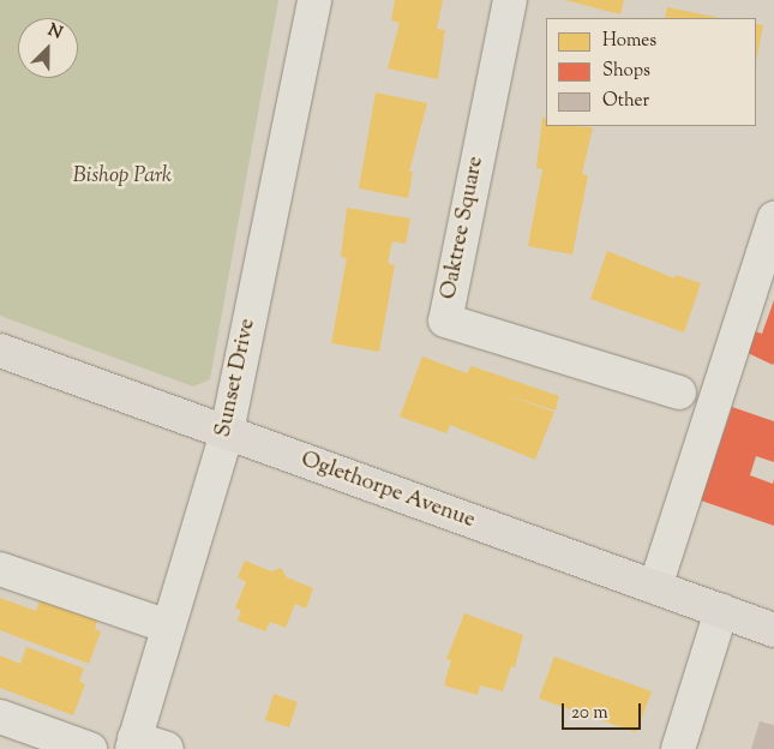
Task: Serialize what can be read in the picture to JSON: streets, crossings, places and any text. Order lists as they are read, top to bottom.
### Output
{
  "streets": {
    "main road": ["Oglethorpe Avenue"],
    "street": ["Oaktree Square", "Sunset Drive"]
  },
  "crossings": [
    ["Sunset Drive", "Oglethorpe Avenue"]
  ],
  "parks": ["Bishop Park"],
  "legend": ["Homes", "Shops", "Other"],
  "scale_bar": "20 m",
  "north": "top right"
}
